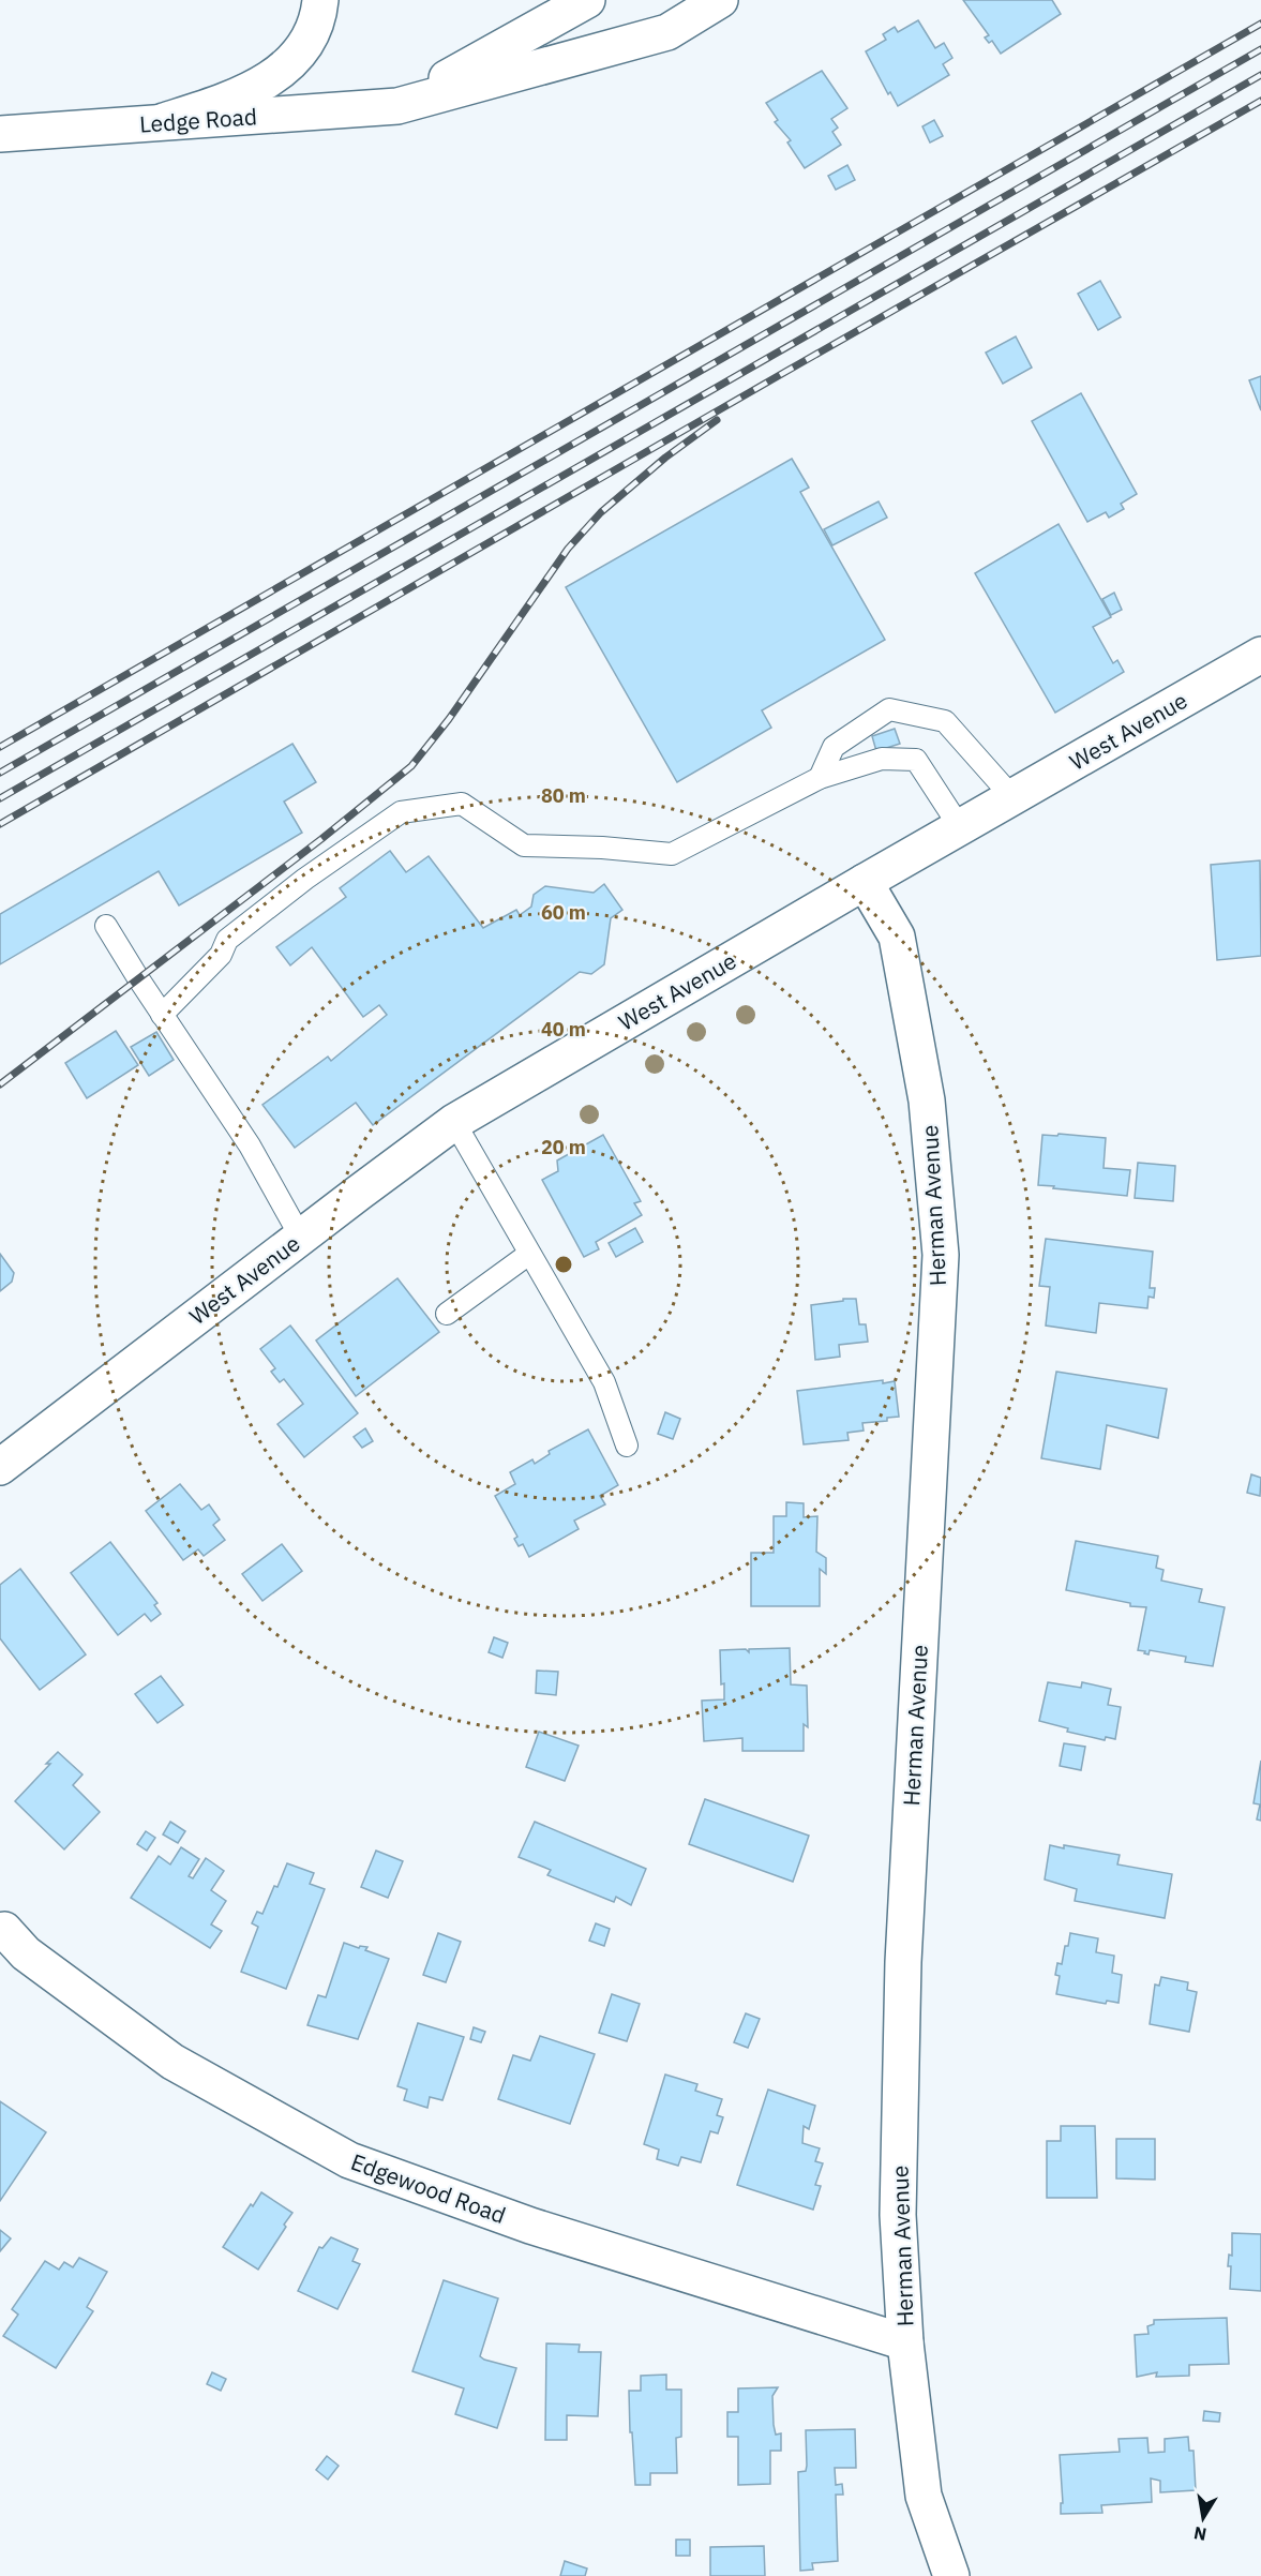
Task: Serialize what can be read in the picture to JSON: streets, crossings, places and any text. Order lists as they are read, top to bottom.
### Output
{
  "streets": {
    "main road": [
      "Ledge Road",
      "West Avenue",
      "Herman Avenue",
      "Edgewood Road"
    ]
  },
  "crossings": [
    ["West Avenue", "Herman Avenue"],
    ["Herman Avenue", "Edgewood Road"]
  ],
  "north": "bottom",
  "rings": [
    "80 m",
    "60 m",
    "40 m",
    "20 m"
  ]
}
